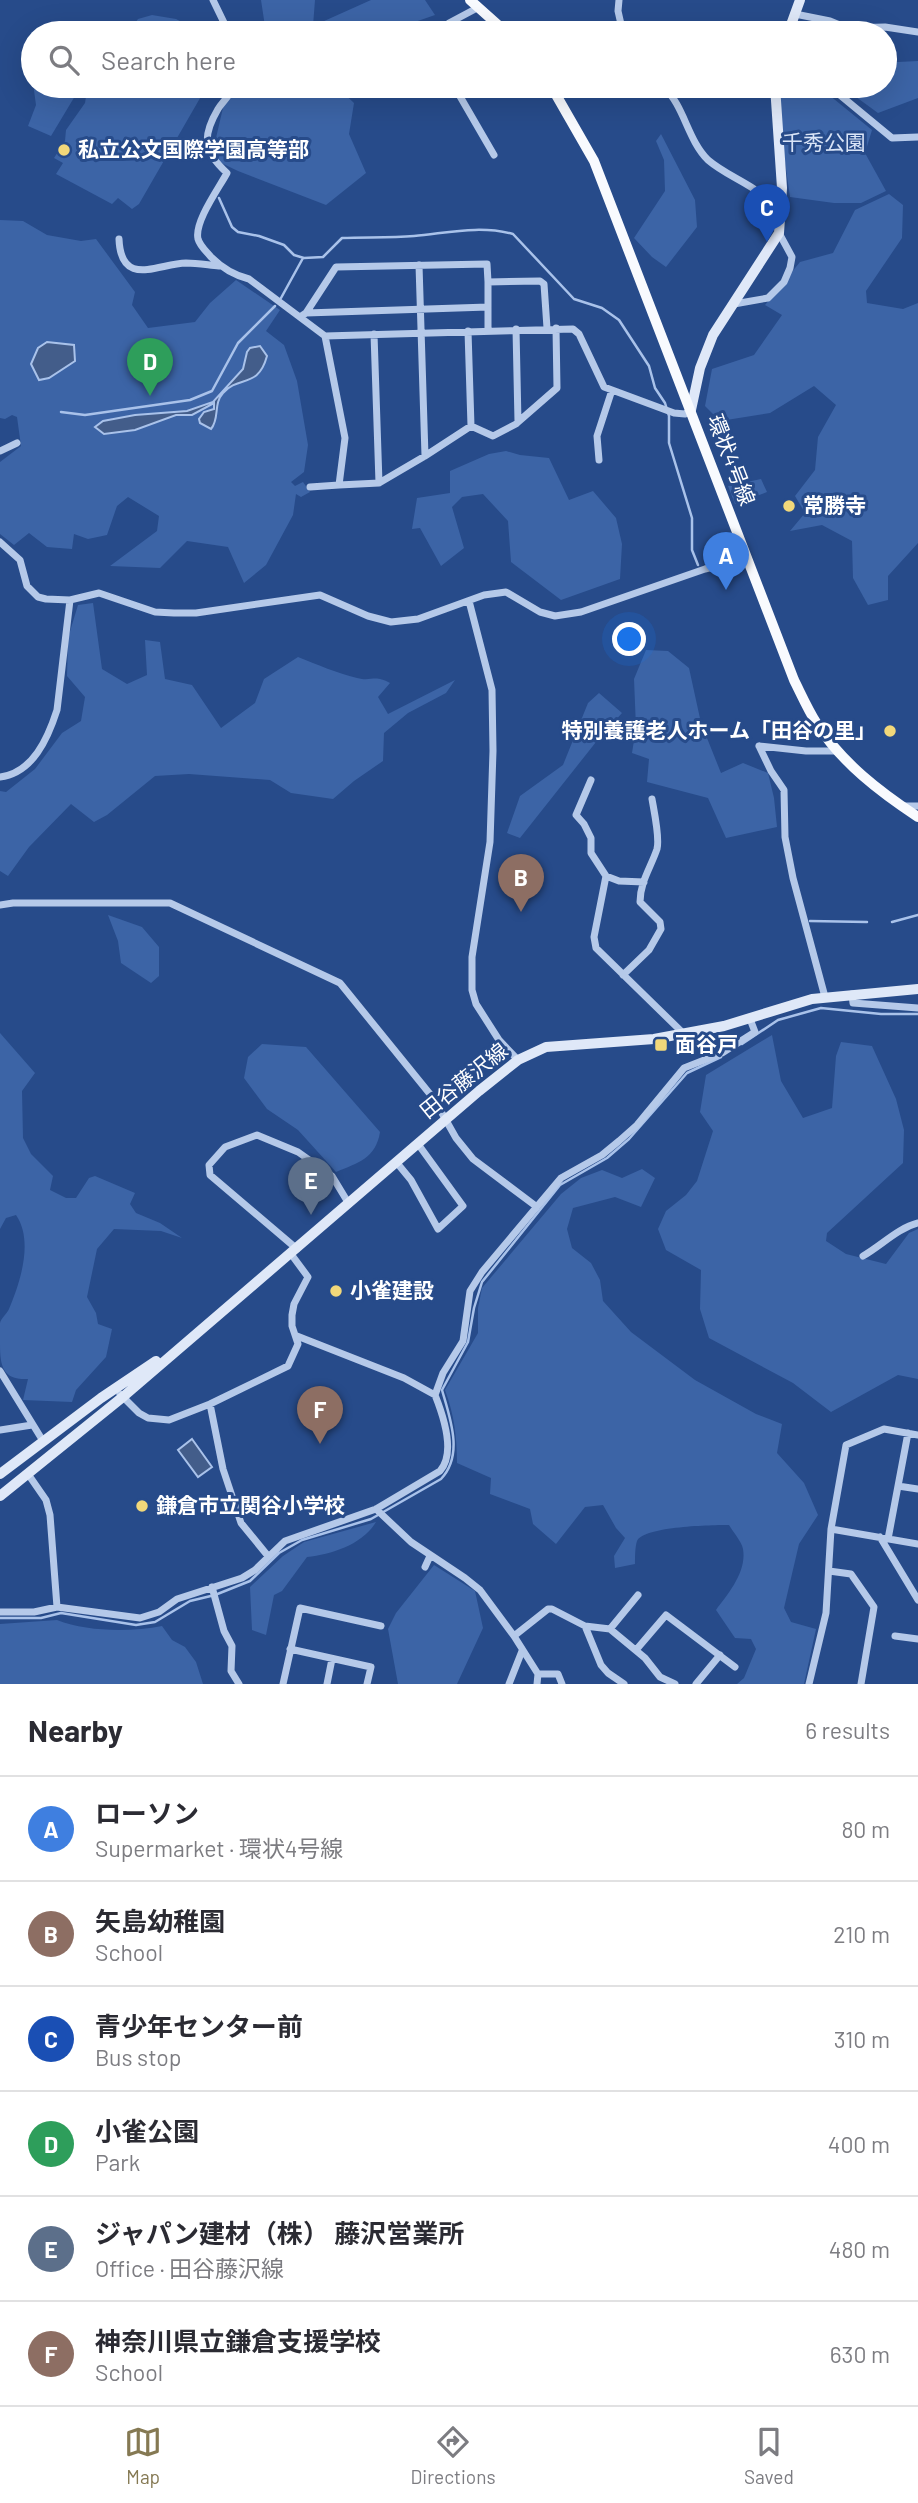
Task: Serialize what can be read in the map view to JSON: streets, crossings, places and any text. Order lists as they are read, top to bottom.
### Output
{
  "streets": {
    "main road": ["環状4号線", "田谷藤沢線"]
  },
  "parks": ["千秀公園"],
  "places": {
    "other": [
      "私立公文国際学園高等部",
      "常勝寺",
      "特別養護老人ホーム「田谷の里」",
      "小雀建設",
      "鎌倉市立関谷小学校"
    ],
    "transit": ["面谷戸"]
  },
  "page": {
    "search": "Search here",
    "pins": [
      "C",
      "D",
      "A",
      "B",
      "E",
      "F"
    ],
    "heading": ["Nearby", "6 results"],
    "list": [
      {
        "mark": "A",
        "name": "ローソン",
        "note": "Supermarket · 環状4号線",
        "value": "80 m"
      },
      {
        "mark": "B",
        "name": "矢島幼稚園",
        "note": "School",
        "value": "210 m"
      },
      {
        "mark": "C",
        "name": "青少年センター前",
        "note": "Bus stop",
        "value": "310 m"
      },
      {
        "mark": "D",
        "name": "小雀公園",
        "note": "Park",
        "value": "400 m"
      },
      {
        "mark": "E",
        "name": "ジャパン建材（株） 藤沢営業所",
        "note": "Office · 田谷藤沢線",
        "value": "480 m"
      },
      {
        "mark": "F",
        "name": "神奈川県立鎌倉支援学校",
        "note": "School",
        "value": "630 m"
      }
    ],
    "nav": ["Map", "Directions", "Saved"]
  }
}
